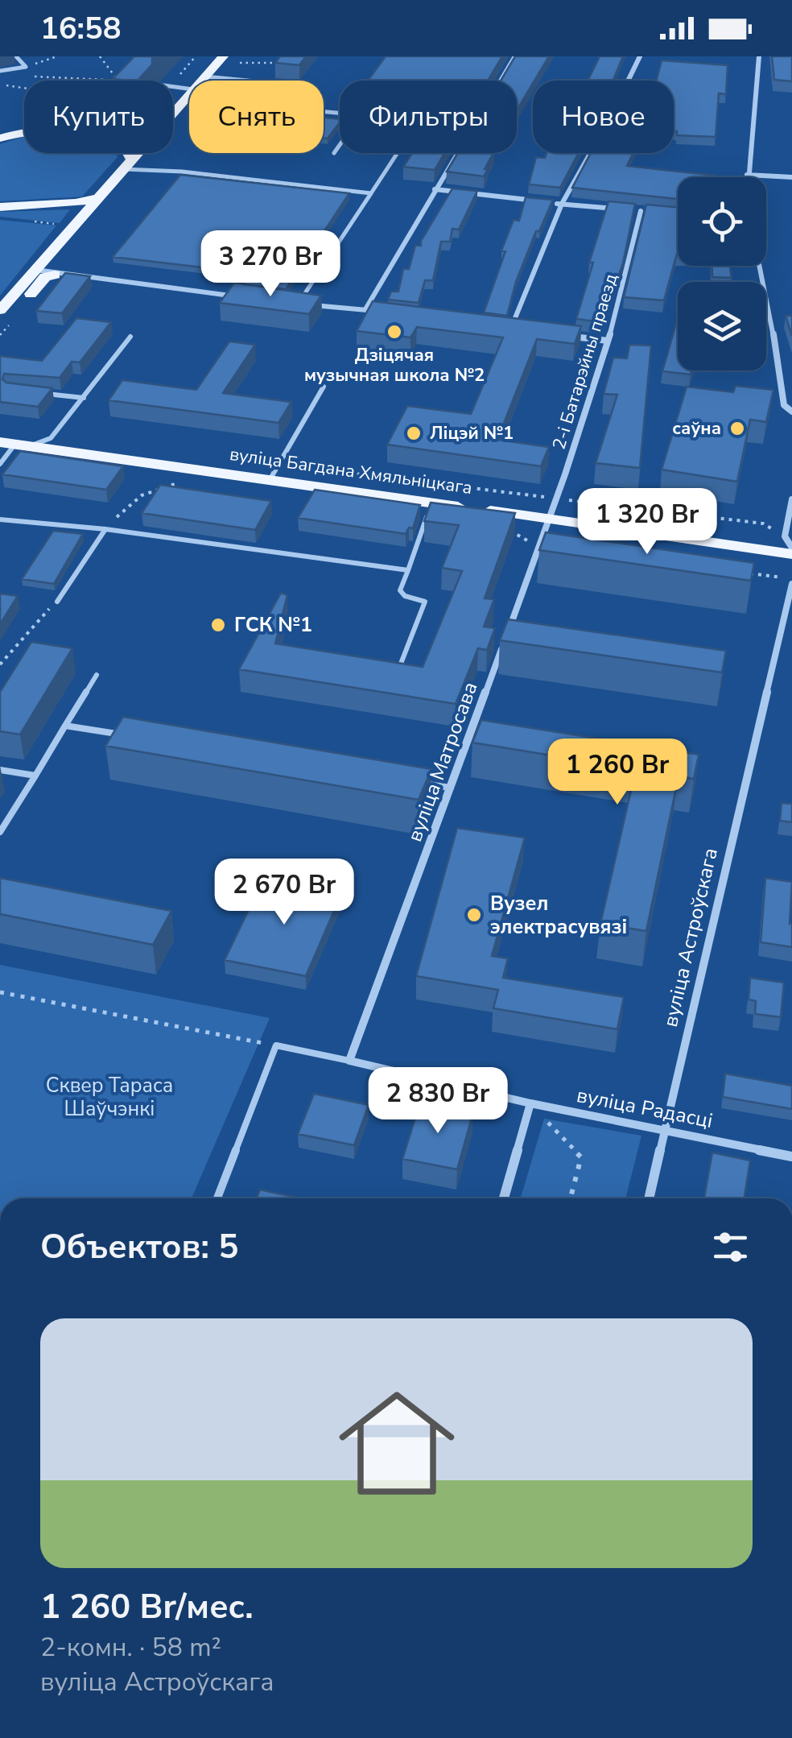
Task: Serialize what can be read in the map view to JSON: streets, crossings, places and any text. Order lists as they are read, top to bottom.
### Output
{
  "streets": {
    "main road": ["вуліца Багдана Хмяльніцкага"],
    "street": [
      "2-і Батарэйны праезд",
      "вуліца Матросава",
      "вуліца Астроўскага",
      "вуліца Радасці"
    ]
  },
  "crossings": [
    ["2-і Батарэйны праезд", "вуліца Багдана Хмяльніцкага"],
    ["вуліца Матросава", "вуліца Радасці"],
    ["вуліца Астроўскага", "вуліца Радасці"]
  ],
  "parks": ["Сквер Тараса Шаўчэнкі"],
  "places": [
    "Дзіцячая музычная школа №2",
    "саўна",
    "Ліцэй №1",
    "ГСК №1",
    "Вузел электрасувязі"
  ],
  "page": {
    "status": "16:58",
    "chip": [
      "Купить",
      "Снять",
      "Фильтры",
      "Новое"
    ],
    "price": [
      "3 270 Br",
      "1 320 Br",
      "1 260 Br",
      "2 670 Br",
      "2 830 Br"
    ],
    "heading": "Объектов: 5",
    "list": [
      {
        "name": "1 260 Br/мес.",
        "note": "2-комн. · 58 m² · вуліца Астроўскага"
      }
    ]
  }
}
